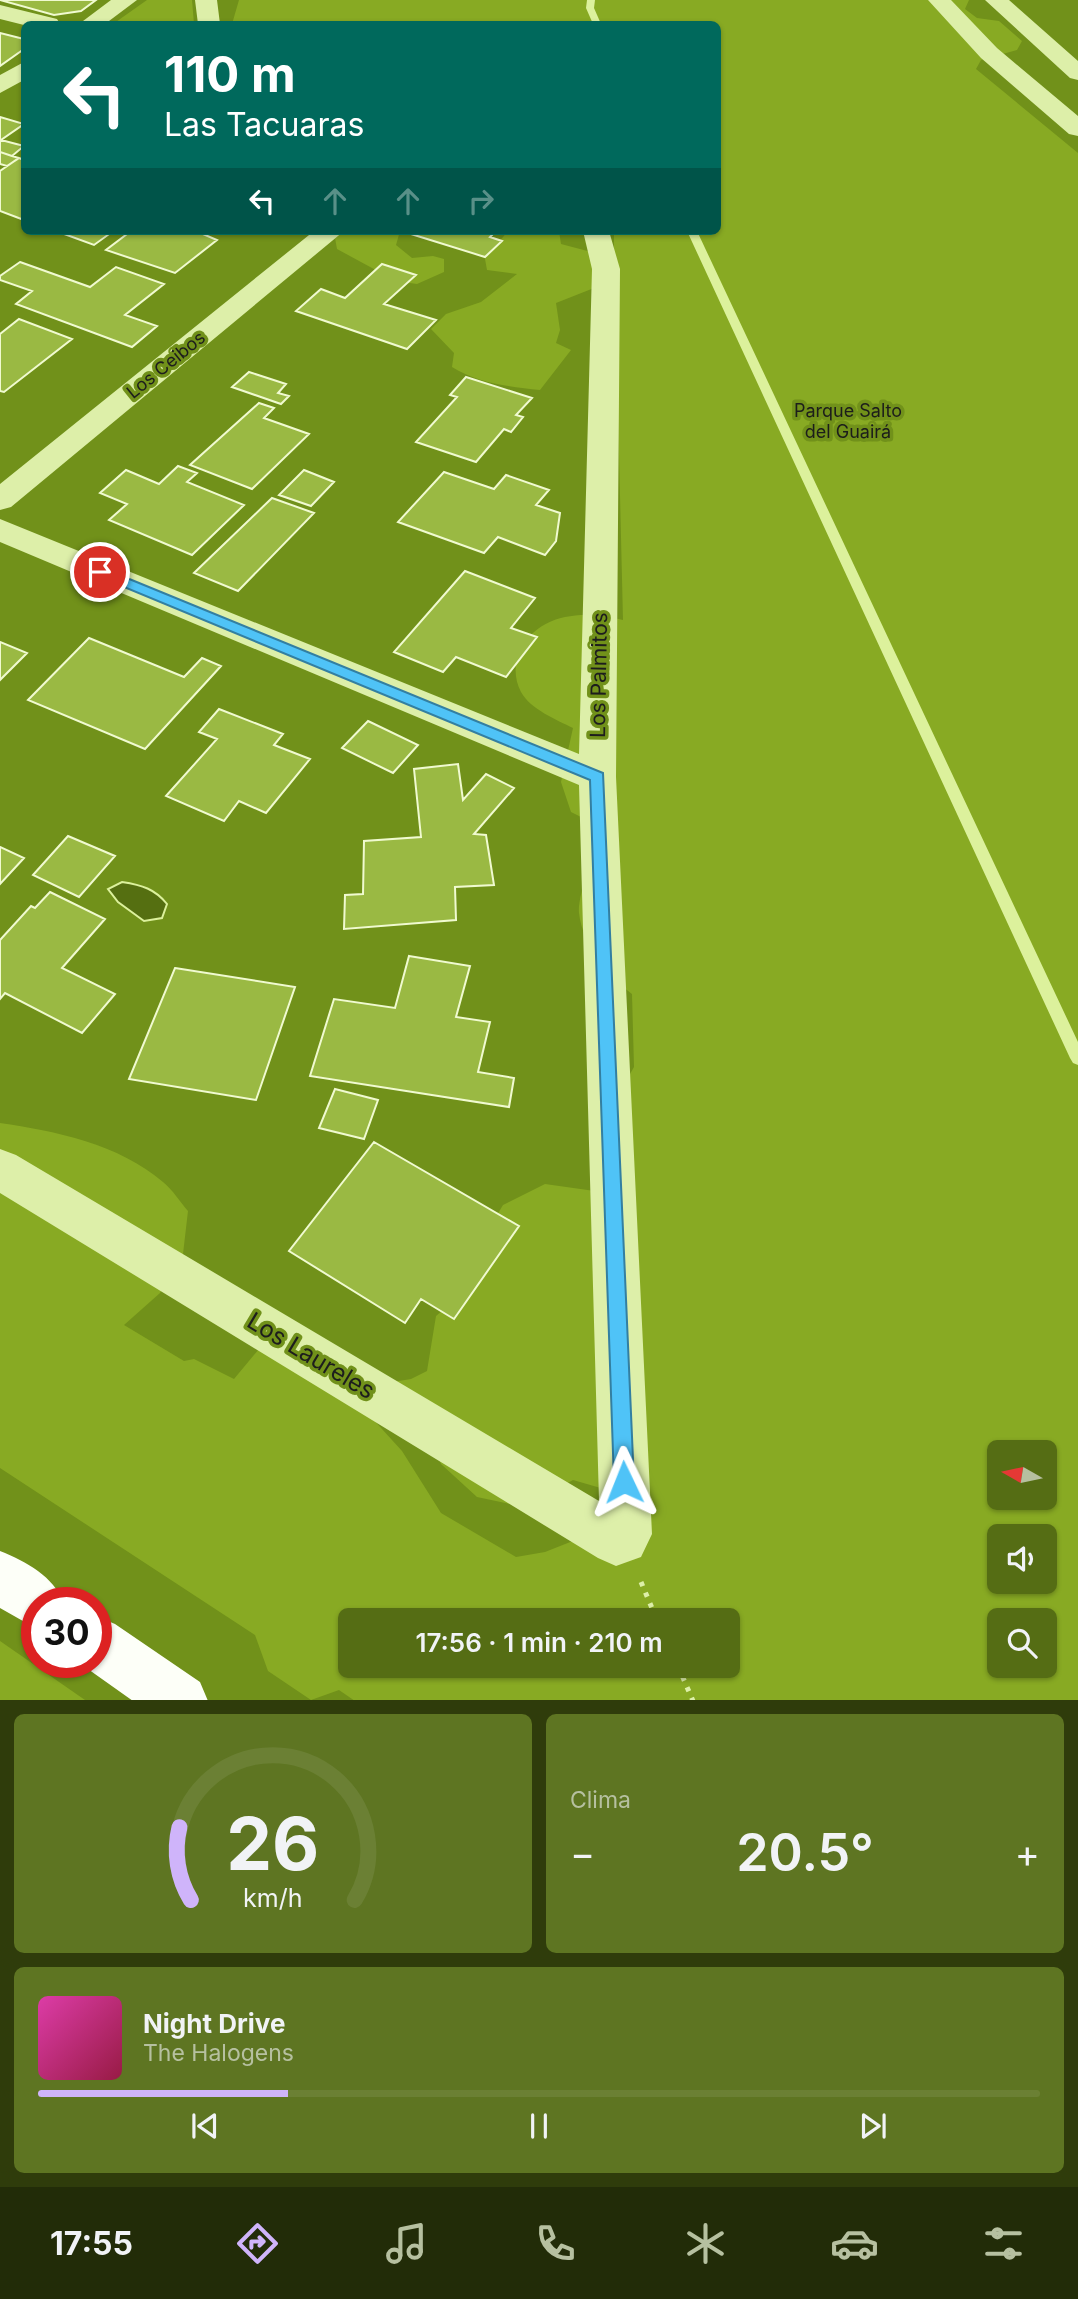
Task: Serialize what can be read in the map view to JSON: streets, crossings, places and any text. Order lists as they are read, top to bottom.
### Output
{
  "streets": {
    "street": ["Los Ceibos", "Los Palmitos", "Los Laureles"]
  },
  "crossings": [
    ["Los Palmitos", "Los Laureles"]
  ],
  "parks": ["Parque Salto del Guairá"],
  "north": "left",
  "page": {
    "turn": ["110 m", "Las Tacuaras"],
    "limit": "30",
    "trip": "17:56 · 1 min · 210 m",
    "tile": "Clima",
    "heat": ["−", "20.5°", "+"],
    "song": ["Night Drive", "The Halogens"],
    "tabs": "17:55",
    "gauge": ["26", "km/h"]
  }
}
